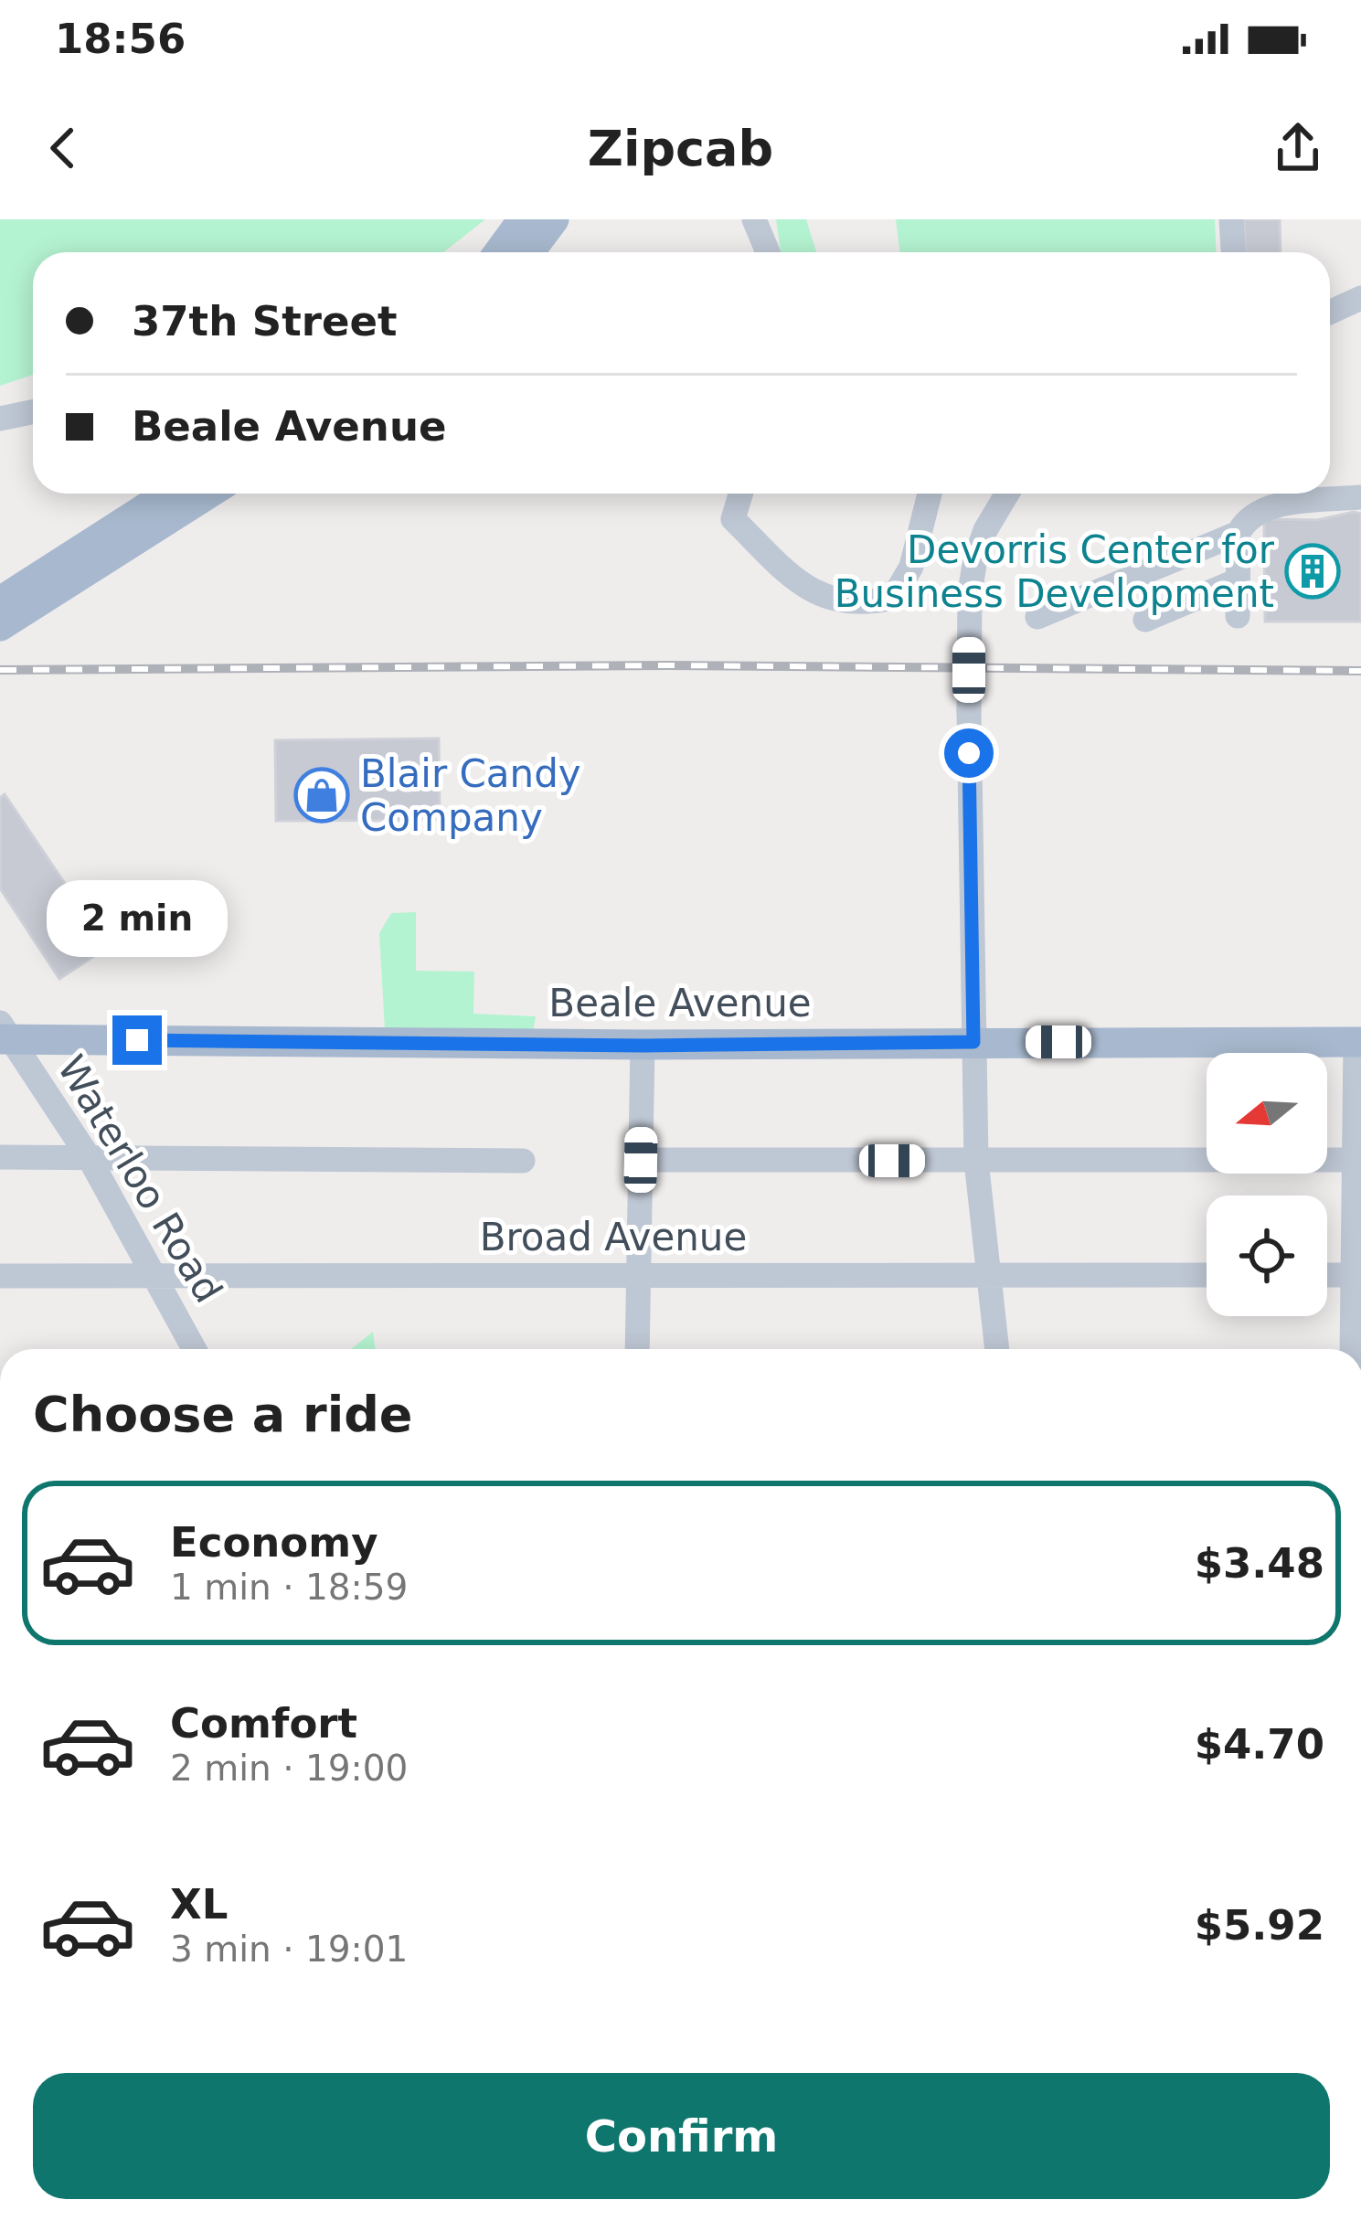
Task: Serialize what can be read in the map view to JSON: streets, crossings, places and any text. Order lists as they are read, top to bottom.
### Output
{
  "streets": {
    "main road": ["Beale Avenue"],
    "street": ["Waterloo Road", "Broad Avenue"]
  },
  "crossings": [
    ["Beale Avenue", "Waterloo Road"],
    ["Waterloo Road", "Broad Avenue"]
  ],
  "places": {
    "building": ["Devorris Center for Business Development"],
    "shop": ["Blair Candy Company"]
  },
  "north": "left",
  "page": {
    "status": "18:56",
    "header": "Zipcab",
    "banner": ["37th Street", "Beale Avenue"],
    "bubble": "2 min",
    "heading": "Choose a ride",
    "list": [
      {
        "name": "Economy",
        "note": "1 min · 18:59",
        "value": "$3.48"
      },
      {
        "name": "Comfort",
        "note": "2 min · 19:00",
        "value": "$4.70"
      },
      {
        "name": "XL",
        "note": "3 min · 19:01",
        "value": "$5.92"
      }
    ],
    "buttons": "Confirm"
  }
}
